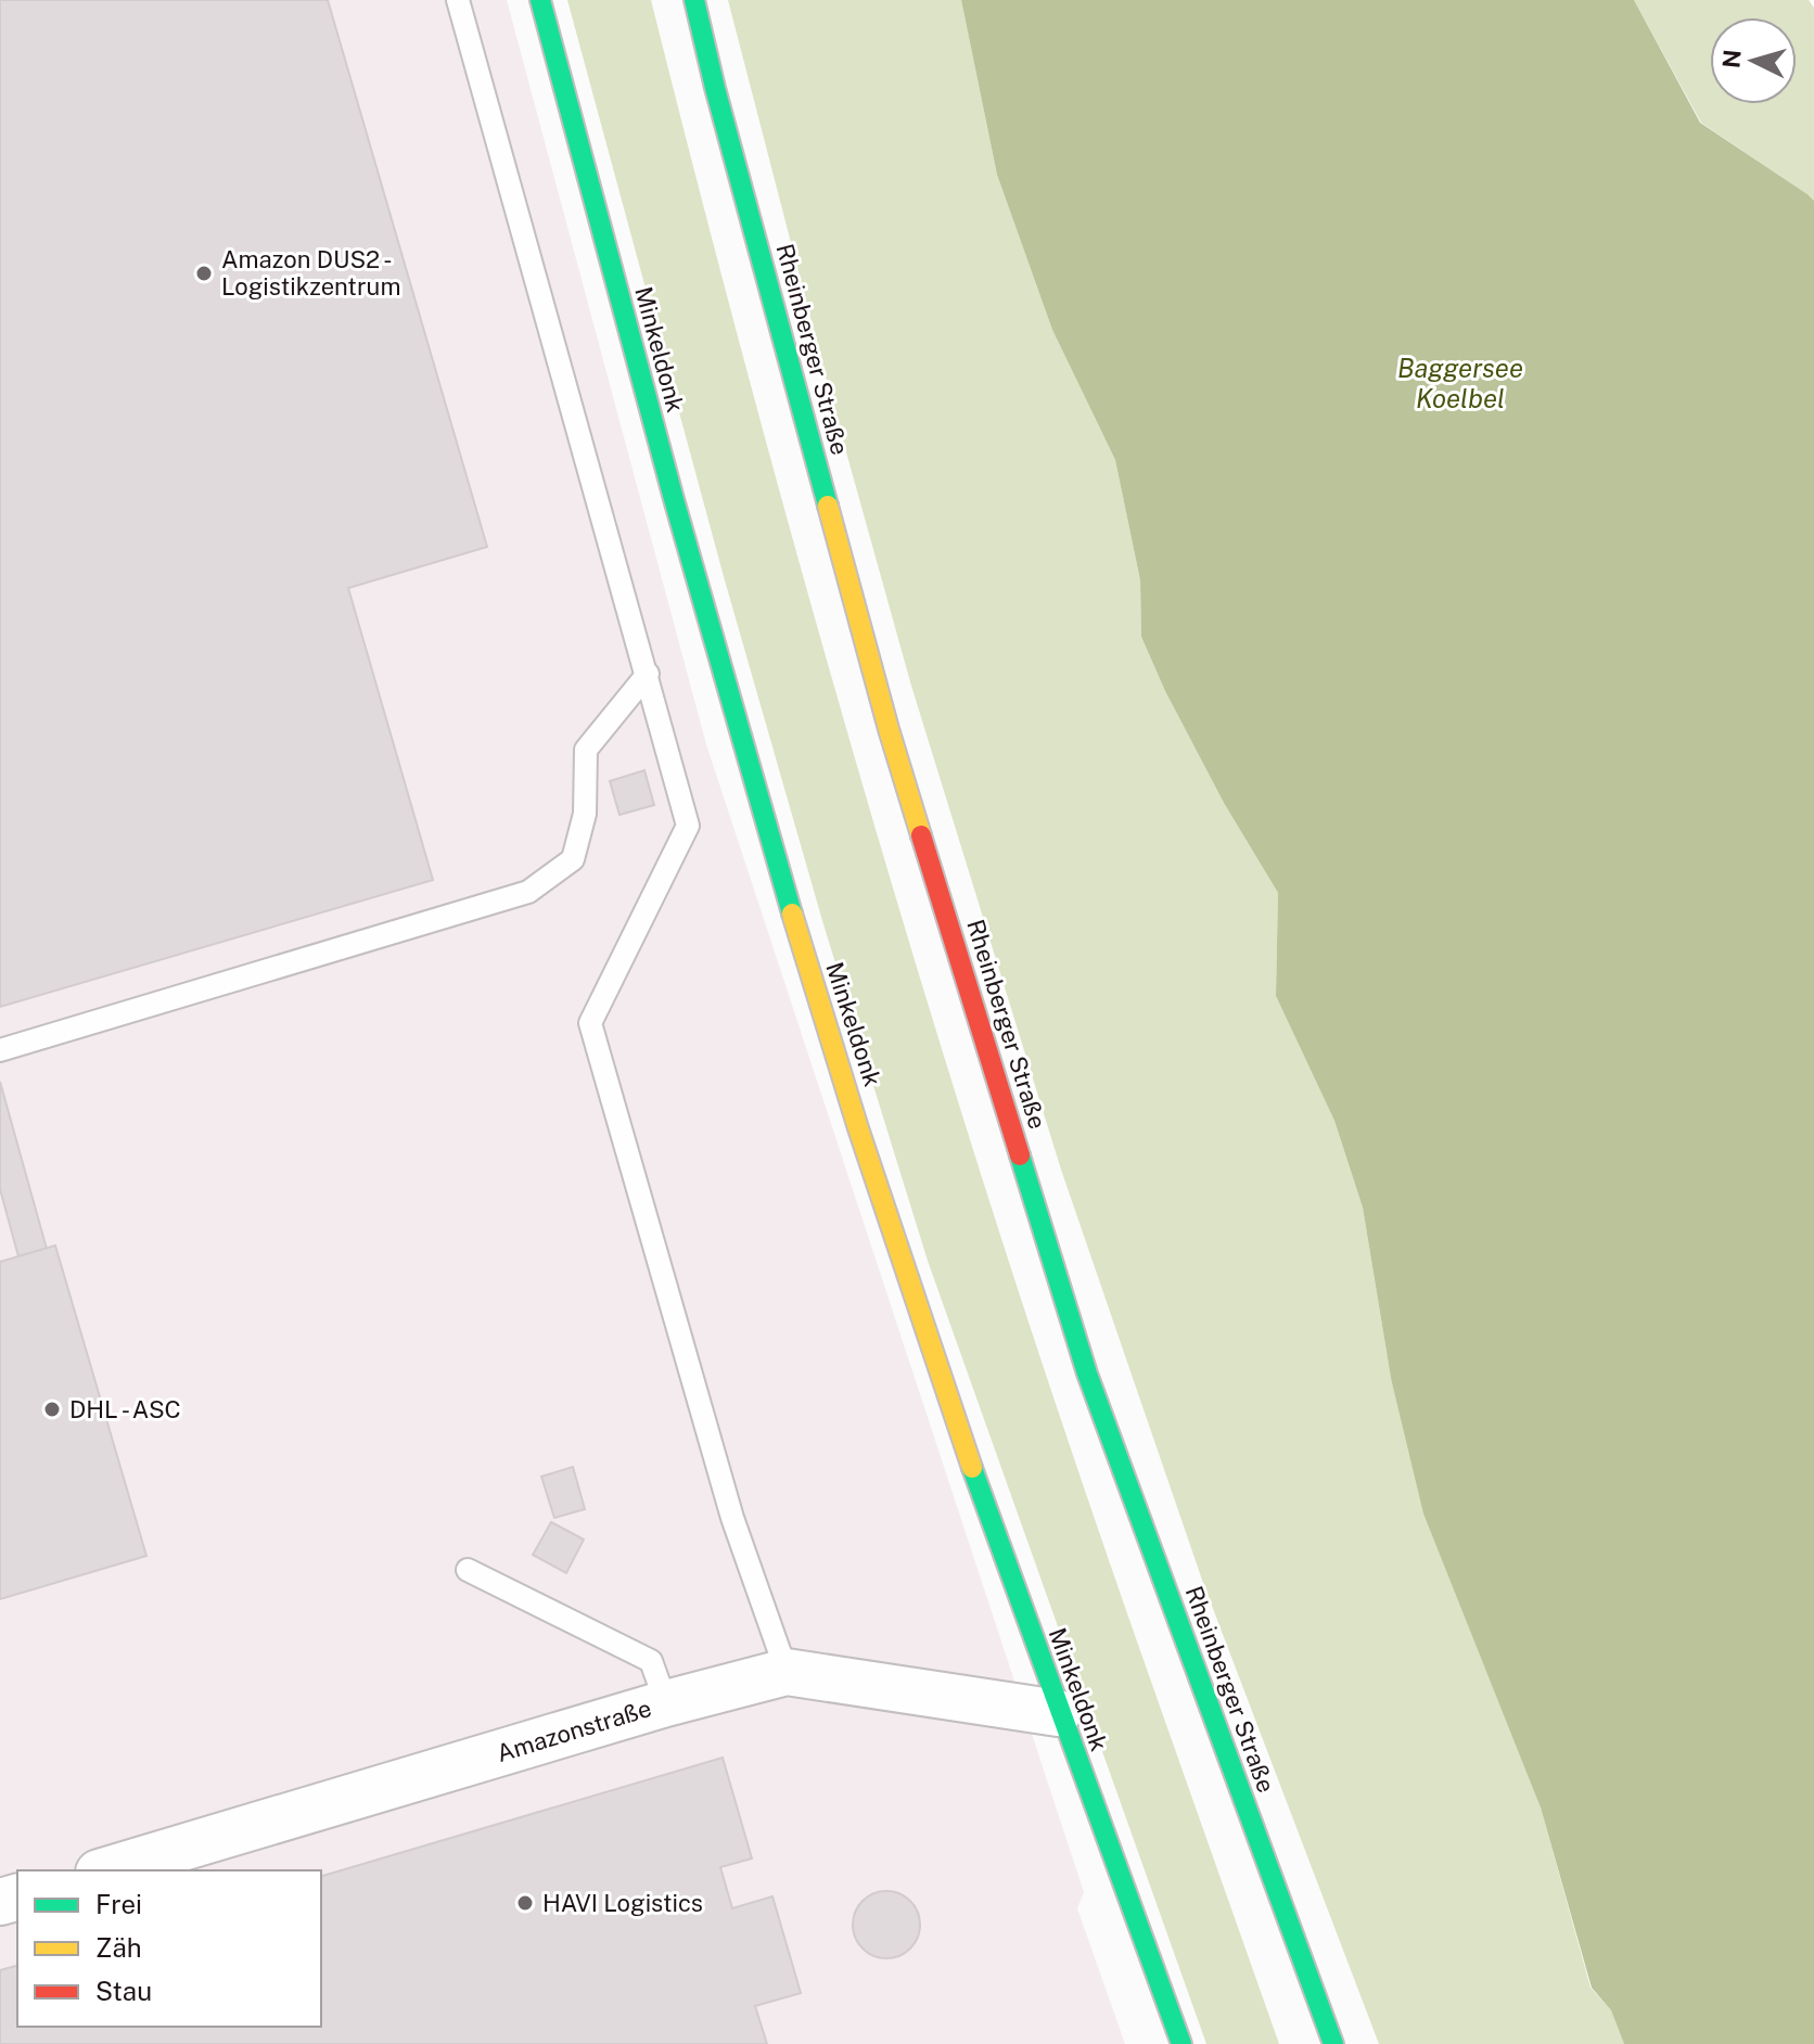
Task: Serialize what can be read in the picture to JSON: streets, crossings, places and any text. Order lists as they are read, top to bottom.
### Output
{
  "streets": {
    "street": ["Minkeldonk", "Rheinberger Straße", "Amazonstraße"]
  },
  "crossings": [
    ["Minkeldonk", "Amazonstraße"]
  ],
  "water": ["Baggersee Koelbel"],
  "places": ["Amazon DUS2 - Logistikzentrum", "DHL - ASC", "HAVI Logistics"],
  "legend": ["Frei", "Zäh", "Stau"],
  "north": "left"
}
